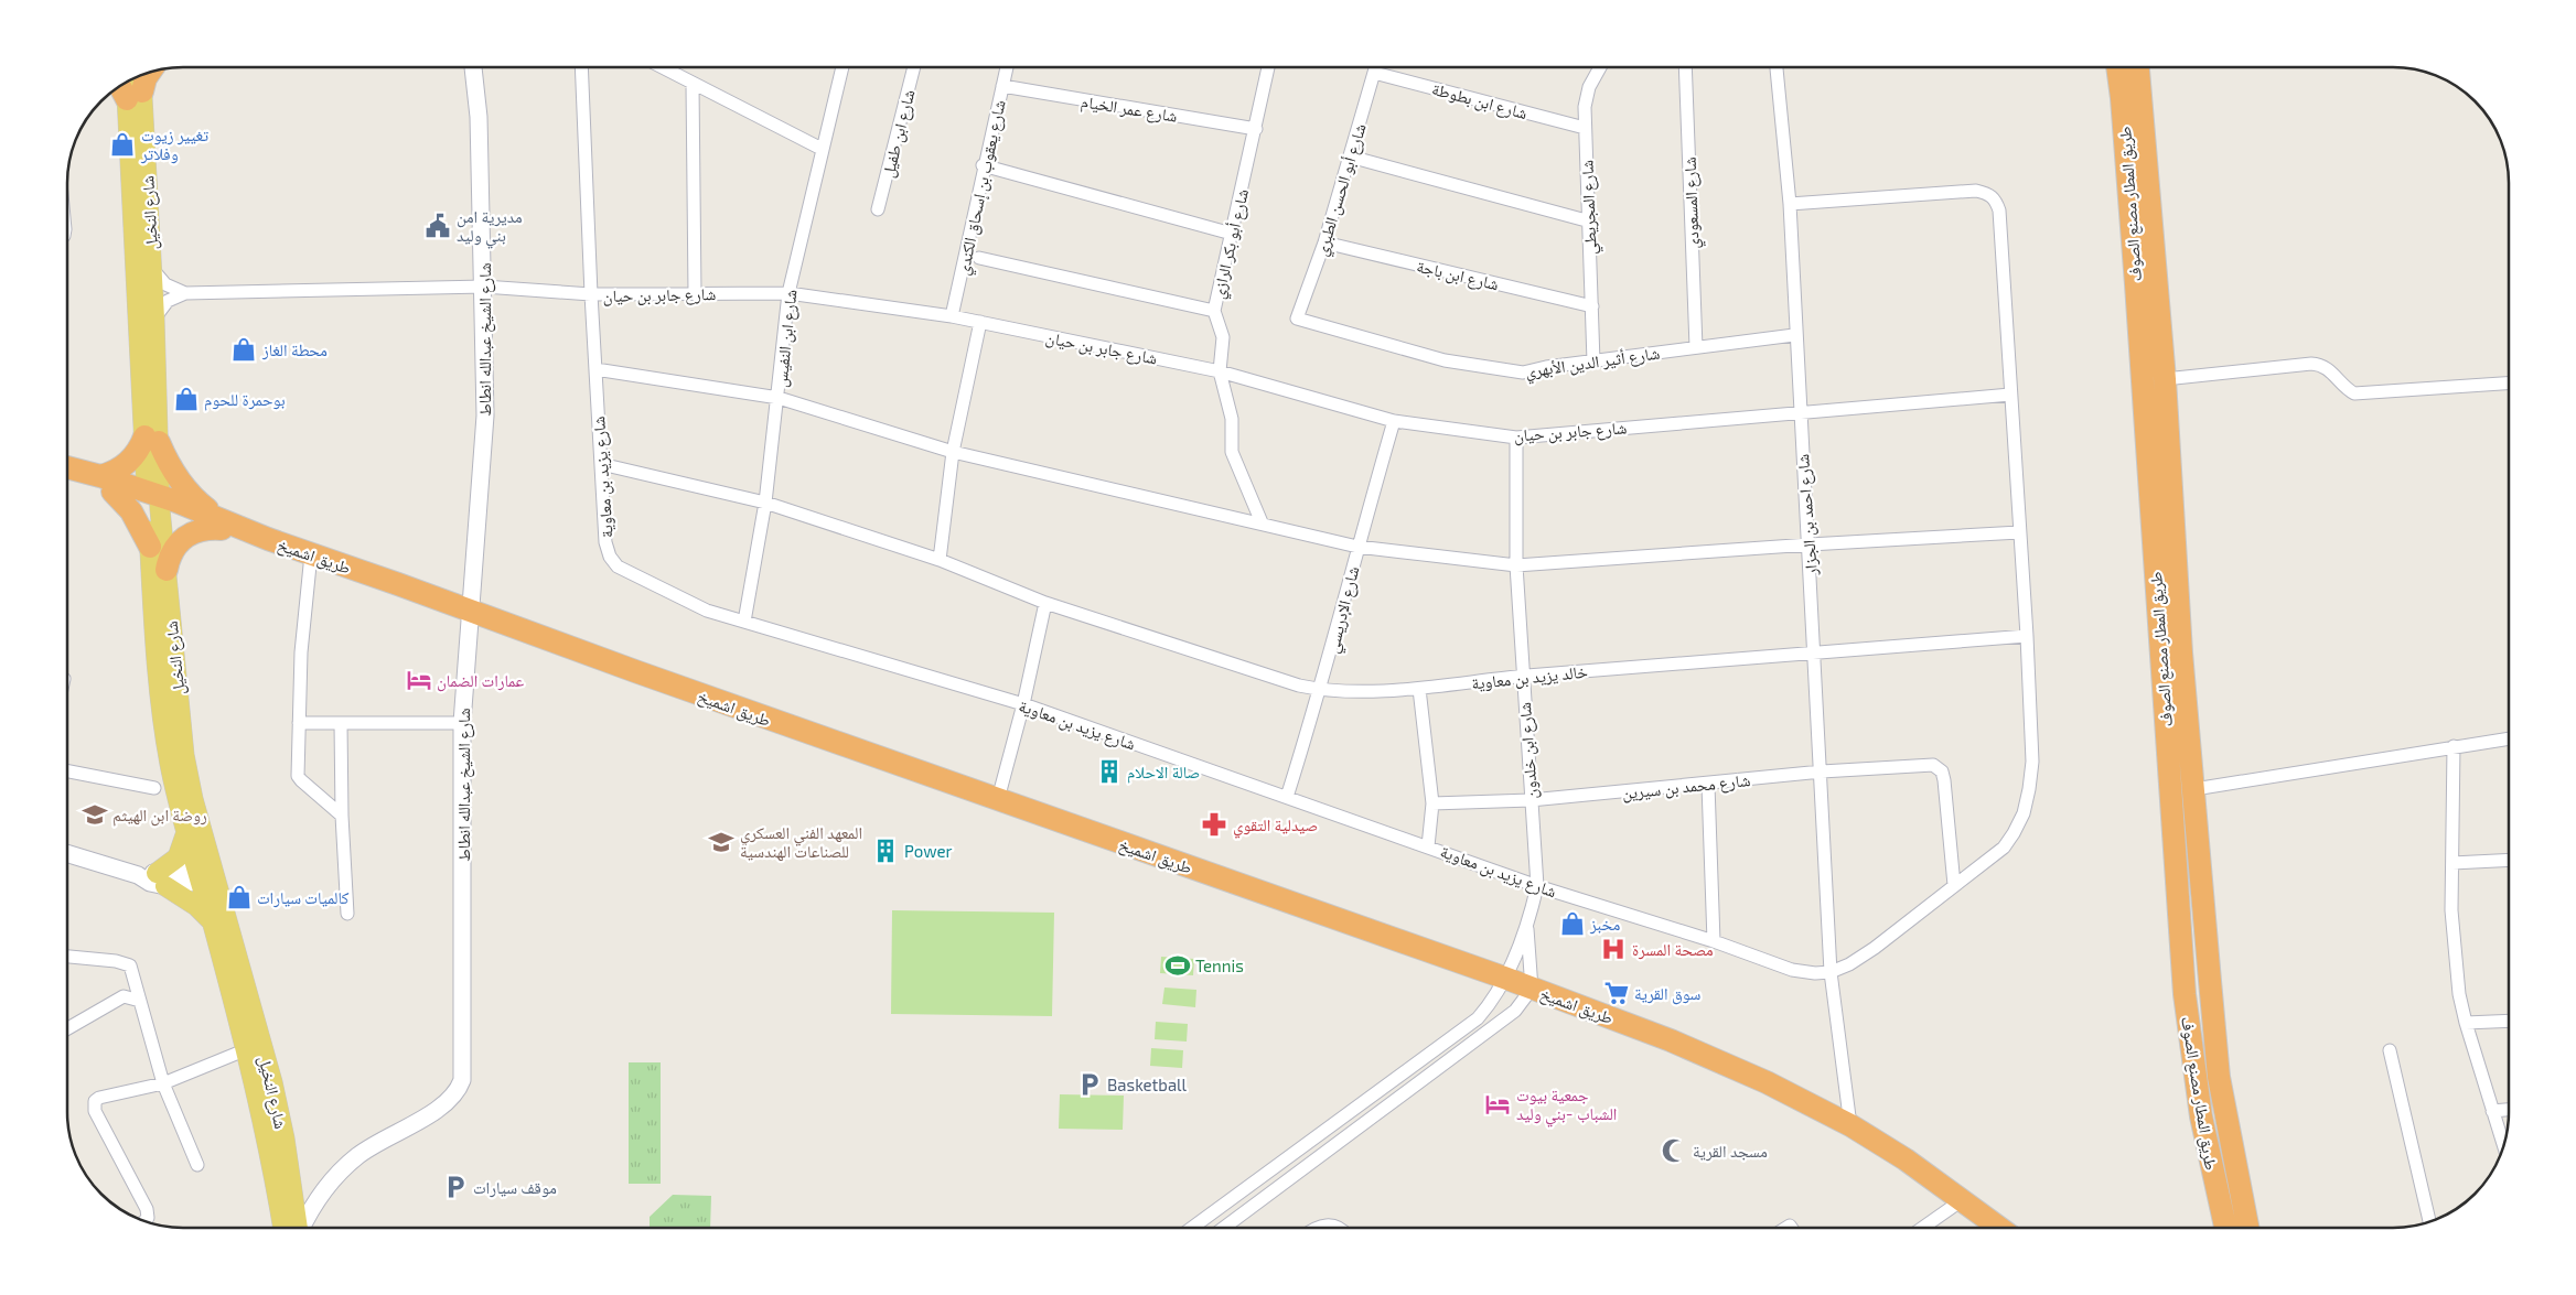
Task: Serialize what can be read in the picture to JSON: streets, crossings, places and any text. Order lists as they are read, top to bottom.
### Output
{
  "streets": {
    "highway": ["طريق المطار مصنع الصوف", "طريق اشميخ"],
    "main road": ["شارع النخيل", "شارع الشيخ عبدالله انطاط"],
    "street": [
      "شارع ابن بطوطة",
      "شارع عمر الخيام",
      "شارع ابن طفيل",
      "شارع يعقوب بن إسحاق الكندي",
      "شارع أبو الحسن الطبري",
      "شارع المسعودي",
      "شارع المجريطي",
      "شارع أبو بكر الرازي",
      "شارع ابن باجة",
      "شارع جابر بن حيان",
      "شارع ابن النفيس",
      "شارع أثير الدين الأبهري",
      "شارع يزيد بن معاوية",
      "شارع احمد بن الجزار",
      "شارع الإدريسي",
      "خالد يزيد بن معاوية",
      "شارع ابن خلدون",
      "شارع محمد بن سيرين"
    ]
  },
  "crossings": [
    ["شارع ابن بطوطة", "شارع أبو الحسن الطبري"],
    ["شارع ابن بطوطة", "شارع المجريطي"],
    ["شارع عمر الخيام", "شارع يعقوب بن إسحاق الكندي"],
    ["شارع عمر الخيام", "شارع أبو بكر الرازي"],
    ["شارع يعقوب بن إسحاق الكندي", "شارع جابر بن حيان"],
    ["شارع أبو الحسن الطبري", "شارع ابن باجة"],
    ["شارع أبو الحسن الطبري", "شارع أثير الدين الأبهري"],
    ["شارع المسعودي", "شارع أثير الدين الأبهري"],
    ["شارع المجريطي", "شارع ابن باجة"],
    ["شارع المجريطي", "شارع أثير الدين الأبهري"],
    ["شارع أبو بكر الرازي", "شارع جابر بن حيان"],
    ["شارع جابر بن حيان", "شارع ابن النفيس"],
    ["شارع جابر بن حيان", "شارع الشيخ عبدالله انطاط"],
    ["شارع جابر بن حيان", "شارع يزيد بن معاوية"],
    ["شارع جابر بن حيان", "شارع احمد بن الجزار"],
    ["شارع جابر بن حيان", "شارع الإدريسي"],
    ["شارع جابر بن حيان", "شارع ابن خلدون"],
    ["شارع ابن النفيس", "شارع يزيد بن معاوية"],
    ["شارع ابن النفيس", "خالد يزيد بن معاوية"],
    ["شارع الشيخ عبدالله انطاط", "طريق اشميخ"],
    ["شارع أثير الدين الأبهري", "شارع احمد بن الجزار"],
    ["شارع يزيد بن معاوية", "شارع احمد بن الجزار"],
    ["شارع يزيد بن معاوية", "شارع الإدريسي"],
    ["شارع يزيد بن معاوية", "خالد يزيد بن معاوية"],
    ["شارع يزيد بن معاوية", "شارع ابن خلدون"],
    ["شارع احمد بن الجزار", "طريق اشميخ"],
    ["شارع احمد بن الجزار", "خالد يزيد بن معاوية"],
    ["شارع احمد بن الجزار", "شارع محمد بن سيرين"],
    ["شارع الإدريسي", "خالد يزيد بن معاوية"],
    ["خالد يزيد بن معاوية", "شارع ابن خلدون"],
    ["شارع ابن خلدون", "شارع محمد بن سيرين"]
  ],
  "places": {
    "shop": [
      "تغيير زيوت وفلاتر",
      "محطة الغاز",
      "بوحمرة للحوم",
      "كالميات سيارات",
      "مخبز"
    ],
    "public building": ["مديرية امن بني وليد"],
    "hotel": ["عمارات الضمان", "جمعية بيوت الشباب -بني وليد"],
    "building": ["صالة الاحلام", "Power"],
    "school or university": ["روضة ابن الهيثم", "المعهد الفني العسكري للصناعات الهندسية"],
    "pharmacy": ["صيدلية التقوي"],
    "hospital": ["مصحة المسرة"],
    "sports": ["Tennis"],
    "supermarket": ["سوق القرية"],
    "parking": ["Basketball", "موقف سيارات"],
    "mosque": ["مسجد القرية"]
  }
}
